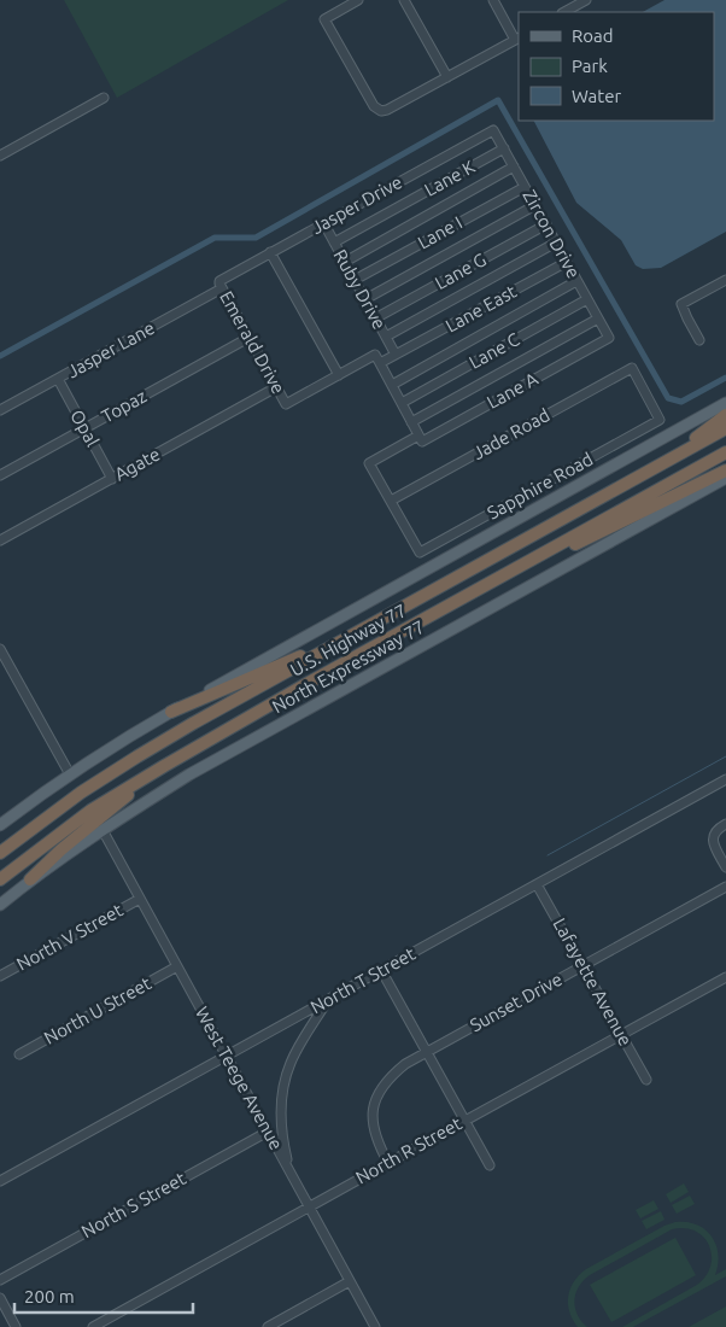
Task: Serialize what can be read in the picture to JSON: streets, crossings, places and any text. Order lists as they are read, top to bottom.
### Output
{
  "streets": {
    "highway": ["U.S. Highway 77"],
    "main road": ["North Expressway 77"],
    "street": [
      "Lane K",
      "Jasper Drive",
      "Lane I",
      "Zircon Drive",
      "Lane G",
      "Ruby Drive",
      "Lane East",
      "Emerald Drive",
      "Jasper Lane",
      "Lane C",
      "Lane A",
      "Topaz",
      "Opal",
      "Jade Road",
      "Agate",
      "Sapphire Road",
      "North V Street",
      "North T Street",
      "Lafayette Avenue",
      "Sunset Drive",
      "North U Street",
      "West Teege Avenue",
      "North R Street",
      "North S Street"
    ]
  },
  "crossings": [
    ["Lane K", "Zircon Drive"],
    ["Lane K", "Ruby Drive"],
    ["Jasper Drive", "Zircon Drive"],
    ["Jasper Drive", "Ruby Drive"],
    ["Jasper Drive", "Emerald Drive"],
    ["Jasper Drive", "Jasper Lane"],
    ["Lane I", "Zircon Drive"],
    ["Lane I", "Ruby Drive"],
    ["Zircon Drive", "Lane G"],
    ["Zircon Drive", "Lane East"],
    ["Zircon Drive", "Lane C"],
    ["Zircon Drive", "Lane A"],
    ["Lane G", "Ruby Drive"],
    ["Ruby Drive", "Lane East"],
    ["Emerald Drive", "Jasper Lane"],
    ["Emerald Drive", "Topaz"],
    ["Emerald Drive", "Agate"],
    ["Jasper Lane", "Opal"],
    ["Topaz", "Opal"],
    ["Opal", "Agate"],
    ["Jade Road", "Sapphire Road"],
    ["North Expressway 77", "West Teege Avenue"],
    ["North V Street", "West Teege Avenue"],
    ["North T Street", "Lafayette Avenue"],
    ["North T Street", "West Teege Avenue"],
    ["Lafayette Avenue", "Sunset Drive"],
    ["Lafayette Avenue", "North R Street"],
    ["Sunset Drive", "North R Street"],
    ["North U Street", "West Teege Avenue"],
    ["West Teege Avenue", "North R Street"],
    ["West Teege Avenue", "North S Street"]
  ],
  "legend": ["Road", "Park", "Water"],
  "scale_bar": "200 m"
}
